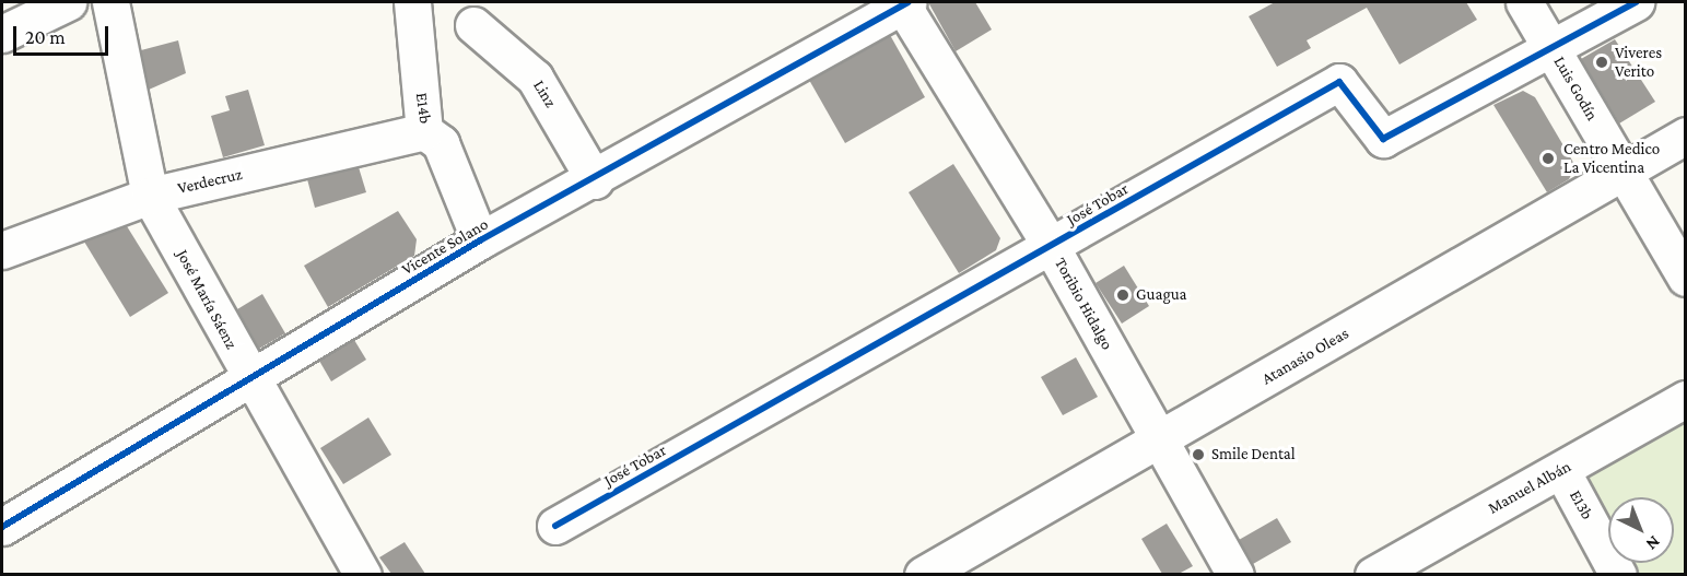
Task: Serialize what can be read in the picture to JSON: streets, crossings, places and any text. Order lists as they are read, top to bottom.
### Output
{
  "streets": {
    "street": [
      "Luis Godín",
      "Linz",
      "E14b",
      "Verdecruz",
      "José Tobar",
      "Vicente Solano",
      "José María Sáenz",
      "Toribio Hidalgo",
      "Atanasio Oleas",
      "Manuel Albán",
      "E13b"
    ]
  },
  "crossings": [
    ["Luis Godín", "José Tobar"],
    ["Luis Godín", "Atanasio Oleas"],
    ["Linz", "Vicente Solano"],
    ["E14b", "Verdecruz"],
    ["E14b", "Vicente Solano"],
    ["Verdecruz", "José María Sáenz"],
    ["José Tobar", "Toribio Hidalgo"],
    ["Vicente Solano", "José María Sáenz"],
    ["Vicente Solano", "Toribio Hidalgo"],
    ["Toribio Hidalgo", "Atanasio Oleas"],
    ["Manuel Albán", "E13b"]
  ],
  "places": [
    "Viveres Verito",
    "Centro Medico La Vicentina",
    "Guagua",
    "Smile Dental"
  ],
  "scale_bar": "20 m",
  "north": "bottom right"
}
